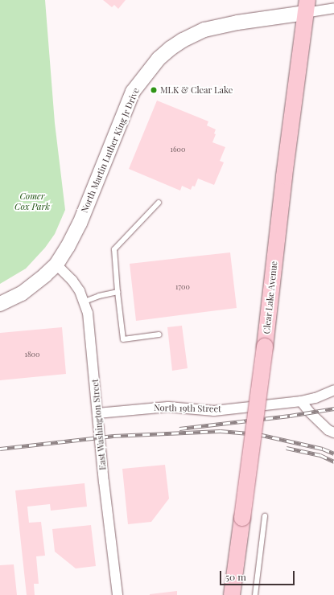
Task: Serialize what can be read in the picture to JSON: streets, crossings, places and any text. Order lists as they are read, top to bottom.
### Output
{
  "streets": {
    "main road": ["Clear Lake Avenue"],
    "street": ["North Martin Luther King Jr Drive", "North 19th Street", "East Washington Street"]
  },
  "crossings": [
    ["North Martin Luther King Jr Drive", "Clear Lake Avenue"],
    ["North Martin Luther King Jr Drive", "East Washington Street"],
    ["North 19th Street", "East Washington Street"]
  ],
  "parks": ["Comer Cox Park"],
  "places": ["MLK & Clear Lake"],
  "house_numbers": ["1600", "1700", "1800"],
  "scale_bar": "50 m"
}
